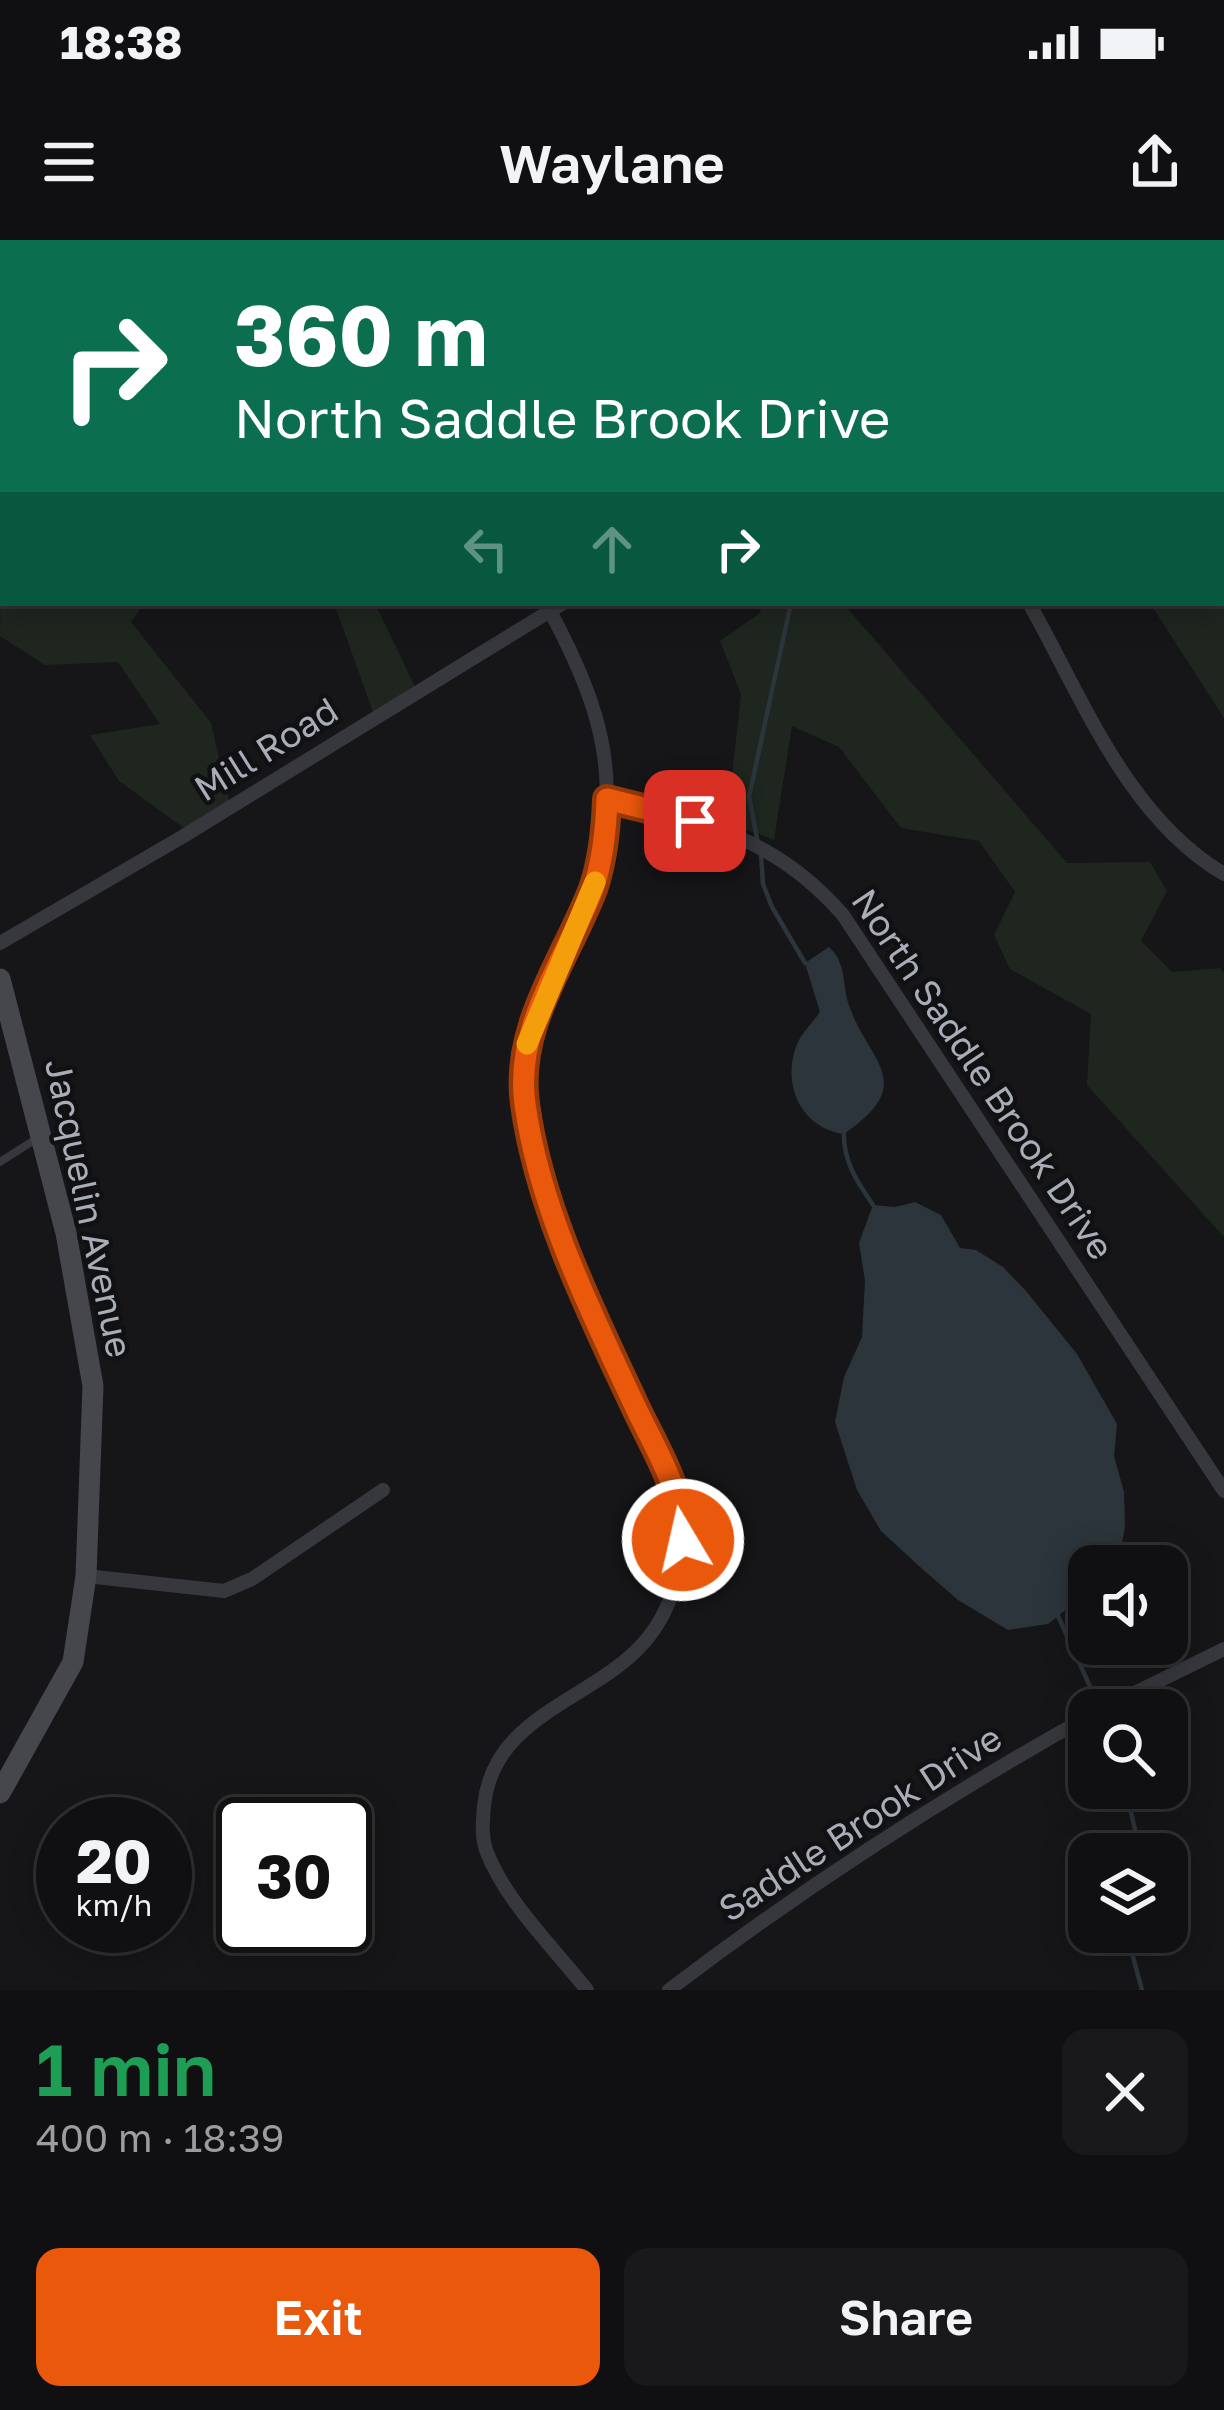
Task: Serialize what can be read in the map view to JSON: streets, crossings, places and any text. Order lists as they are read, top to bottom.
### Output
{
  "streets": {
    "main road": ["Jacquelin Avenue"],
    "street": ["Mill Road", "North Saddle Brook Drive", "Saddle Brook Drive"]
  },
  "page": {
    "status": "18:38",
    "header": "Waylane",
    "turn": ["360 m", "North Saddle Brook Drive"],
    "speed": "20 km/h",
    "limit": "30",
    "heading": ["1 min", "400 m · 18:39"],
    "buttons": ["Exit", "Share"]
  }
}
